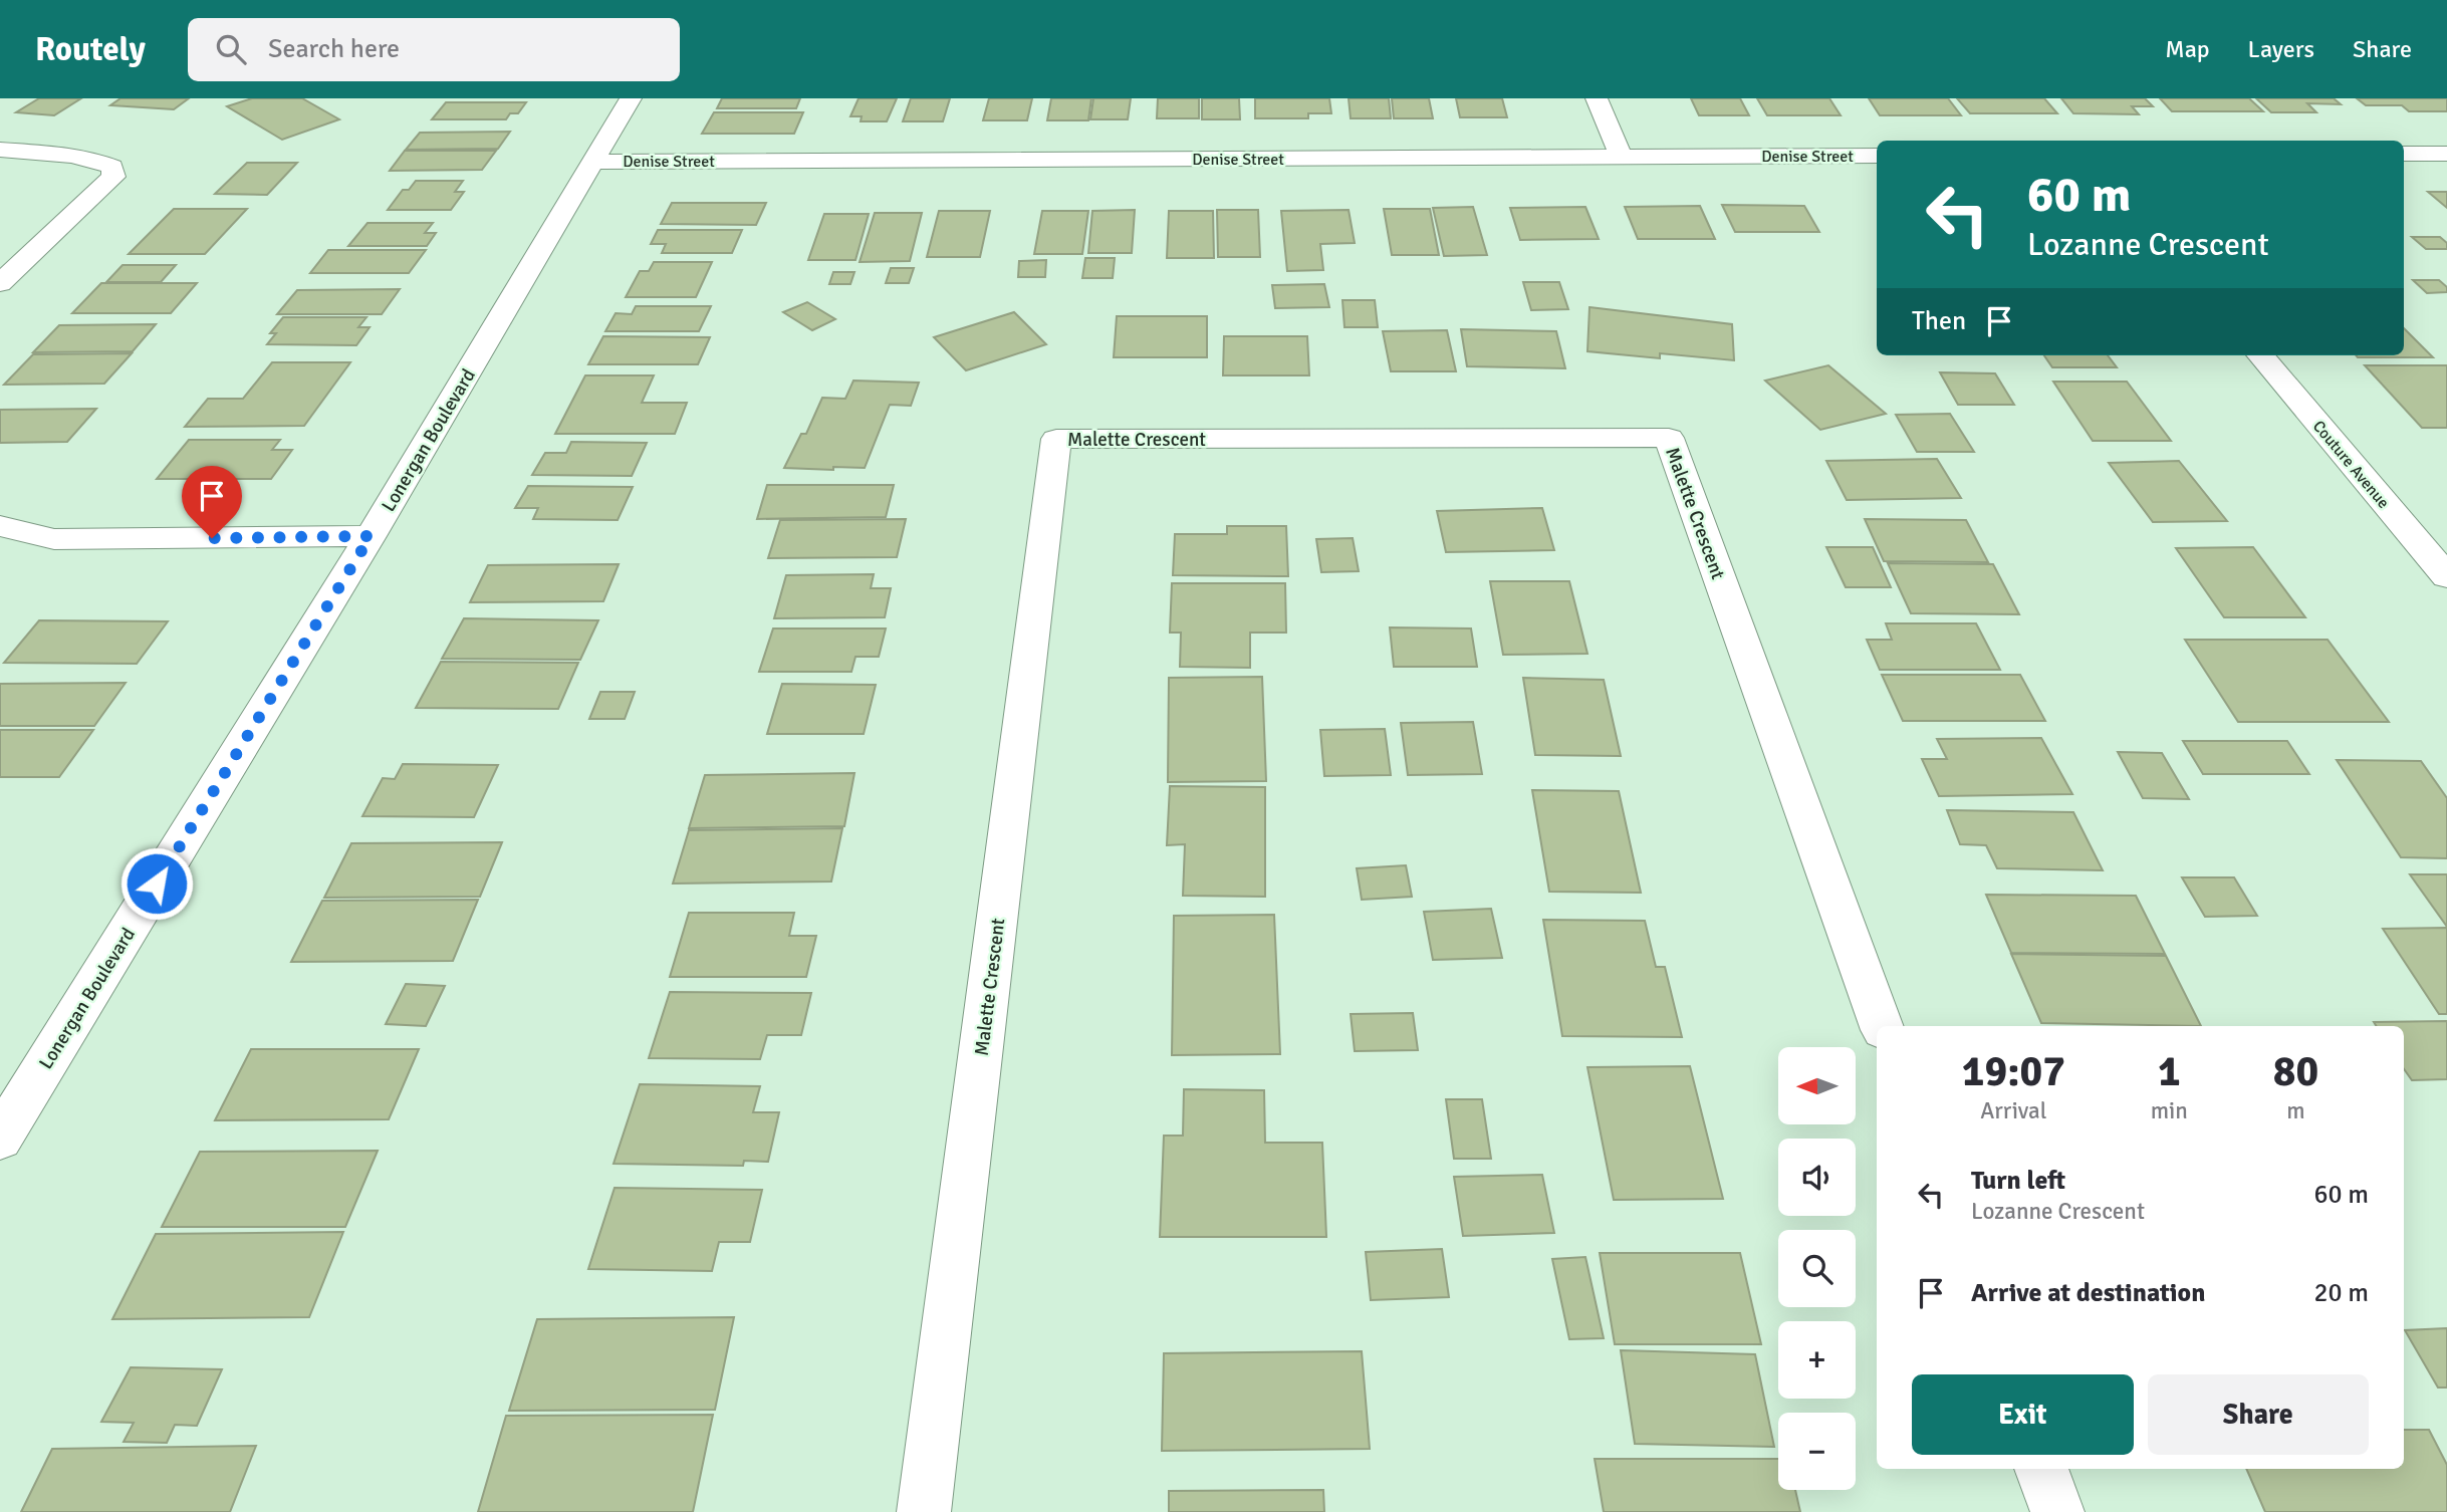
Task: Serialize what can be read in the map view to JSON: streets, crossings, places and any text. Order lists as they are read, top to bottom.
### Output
{
  "streets": {
    "street": [
      "Denise Street",
      "Malette Crescent",
      "Lonergan Boulevard",
      "Couture Avenue"
    ]
  },
  "crossings": [
    ["Denise Street", "Lonergan Boulevard"]
  ],
  "north": "left",
  "page": {
    "header": "Routely",
    "search": "Search here",
    "nav": ["Map", "Layers", "Share"],
    "turn": ["60 m", "Lozanne Crescent"],
    "then": "Then",
    "eta": [
      "19:07",
      "Arrival",
      "1",
      "min",
      "80",
      "m"
    ],
    "map_buttons": ["+", "−"],
    "list": [
      {
        "name": "Turn left",
        "note": "Lozanne Crescent",
        "value": "60 m"
      },
      {
        "name": "Arrive at destination",
        "value": "20 m"
      }
    ],
    "buttons": ["Exit", "Share"]
  }
}
